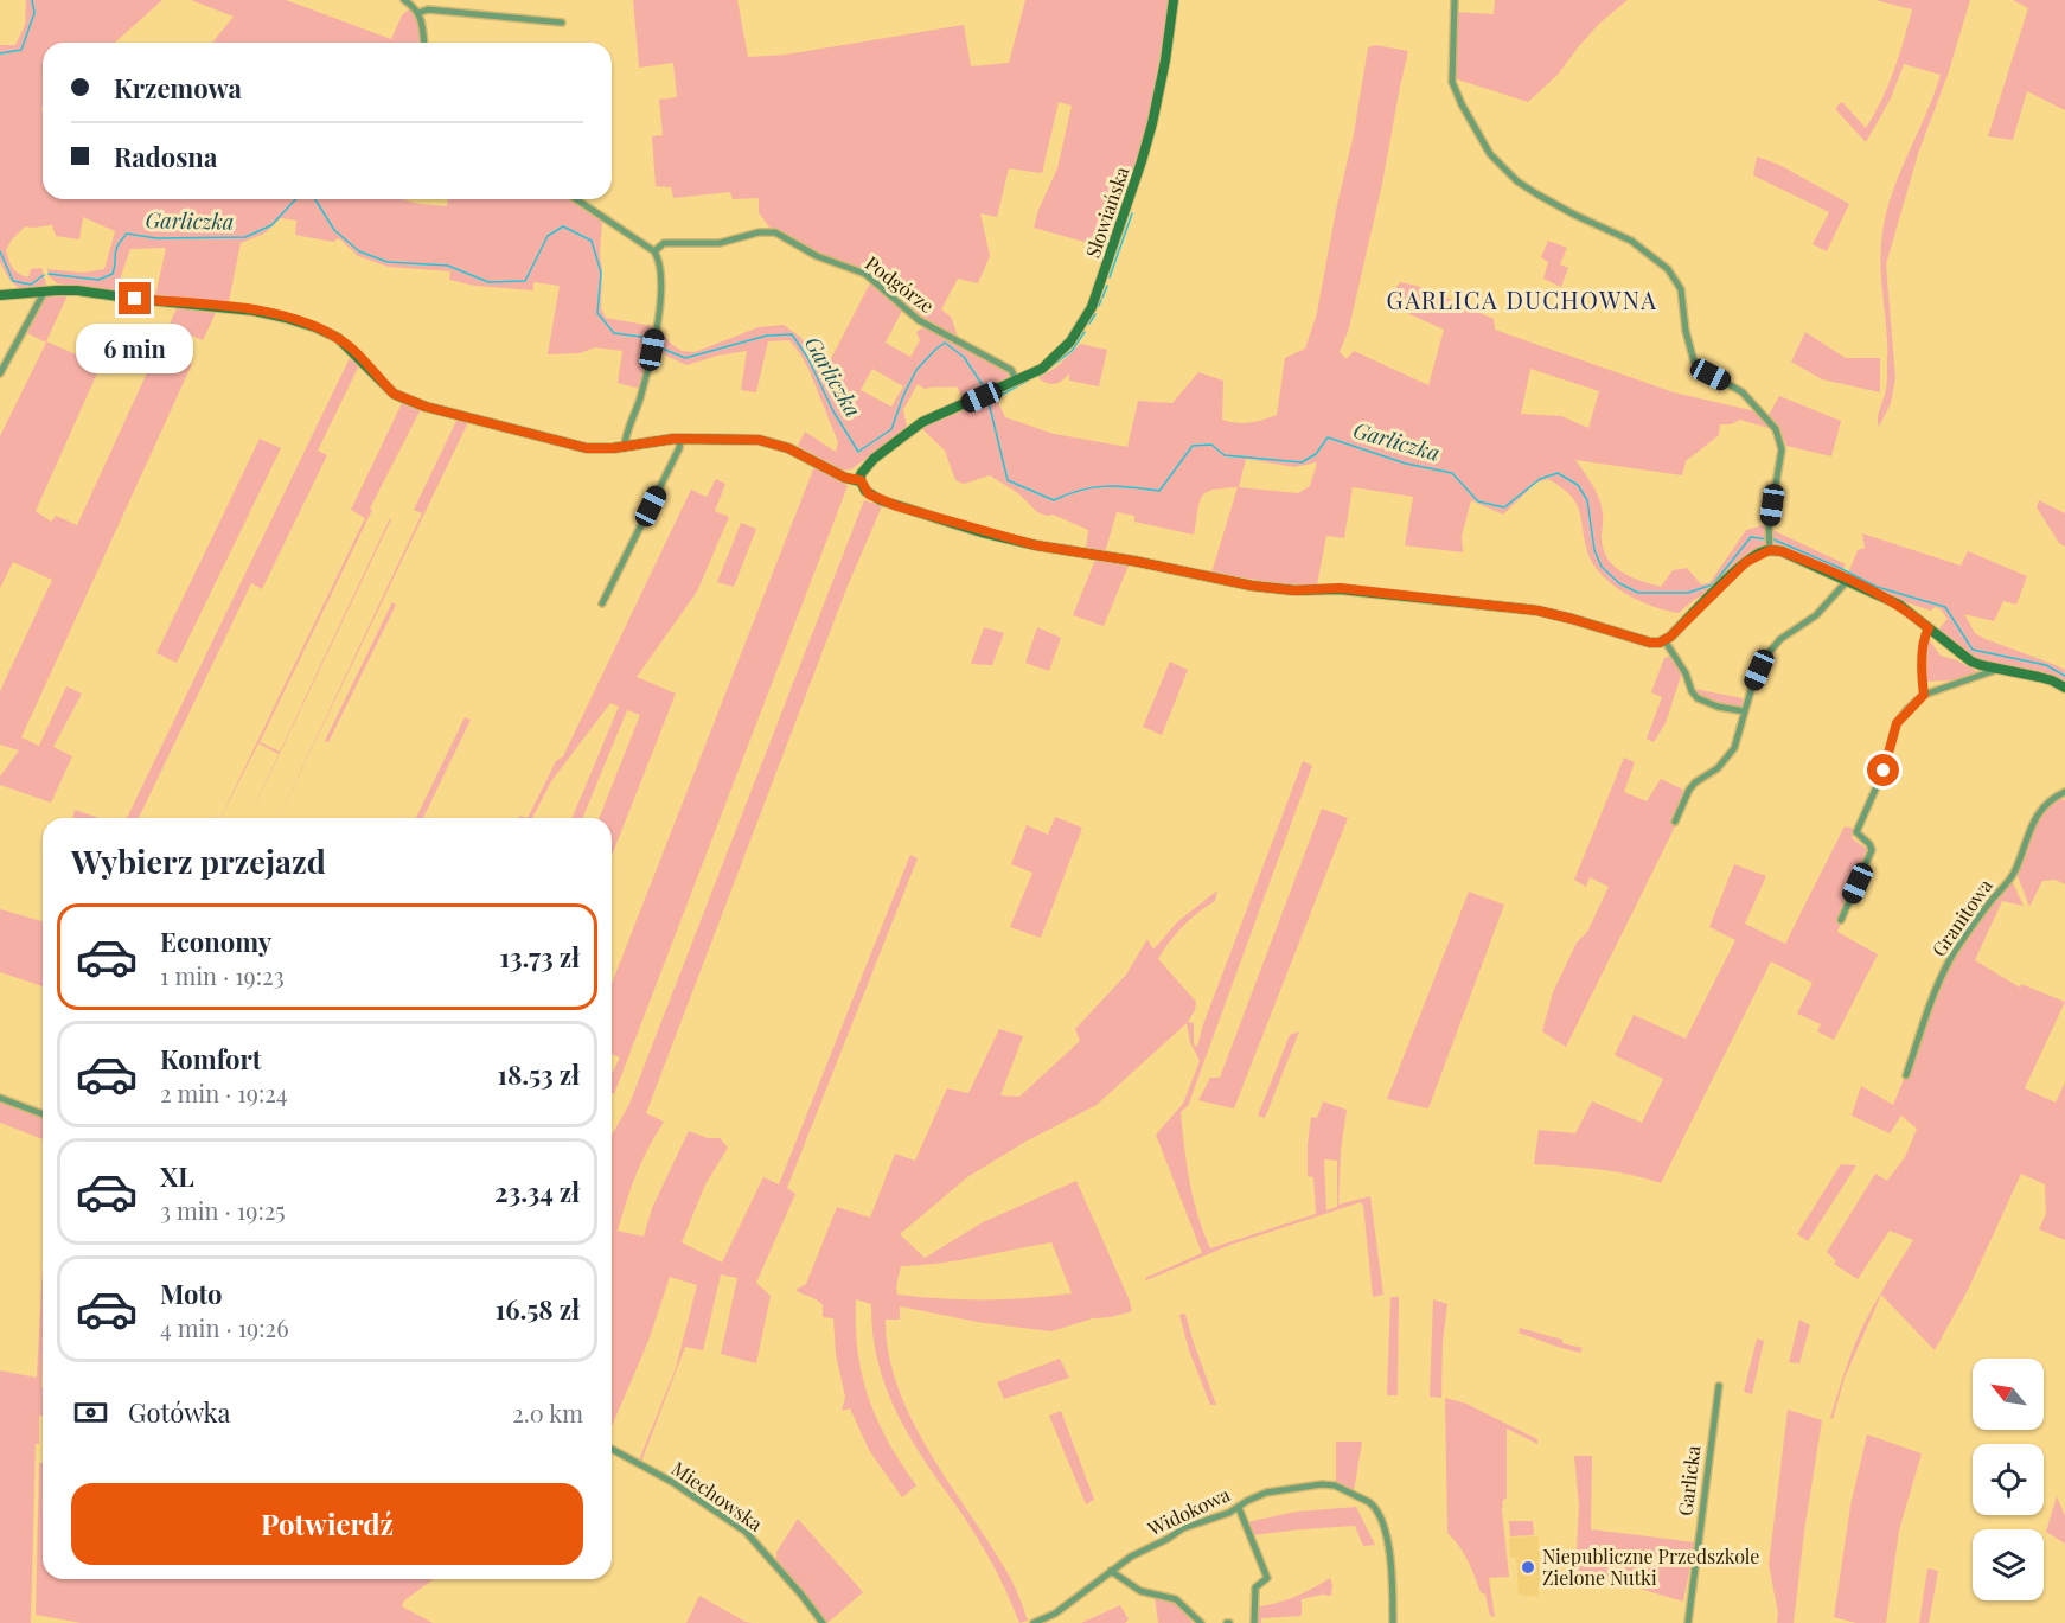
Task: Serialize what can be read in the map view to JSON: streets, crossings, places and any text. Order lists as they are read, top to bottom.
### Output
{
  "streets": {
    "street": [
      "Słowiańska",
      "Podgórze",
      "Granitowa",
      "Garlicka",
      "Miechowska",
      "Widokowa"
    ]
  },
  "crossings": [
    ["Słowiańska", "Podgórze"]
  ],
  "districts": ["GARLICA DUCHOWNA"],
  "water": ["Garliczka"],
  "places": ["Niepubliczne Przedszkole Zielone Nutki"],
  "north": "top left",
  "page": {
    "banner": ["Krzemowa", "Radosna"],
    "bubble": "6 min",
    "heading": "Wybierz przejazd",
    "list": [
      {
        "name": "Economy",
        "note": "1 min · 19:23",
        "value": "13.73 zł"
      },
      {
        "name": "Komfort",
        "note": "2 min · 19:24",
        "value": "18.53 zł"
      },
      {
        "name": "XL",
        "note": "3 min · 19:25",
        "value": "23.34 zł"
      },
      {
        "name": "Moto",
        "note": "4 min · 19:26",
        "value": "16.58 zł"
      }
    ],
    "pay": ["Gotówka", "2.0 km"],
    "buttons": "Potwierdź"
  }
}
